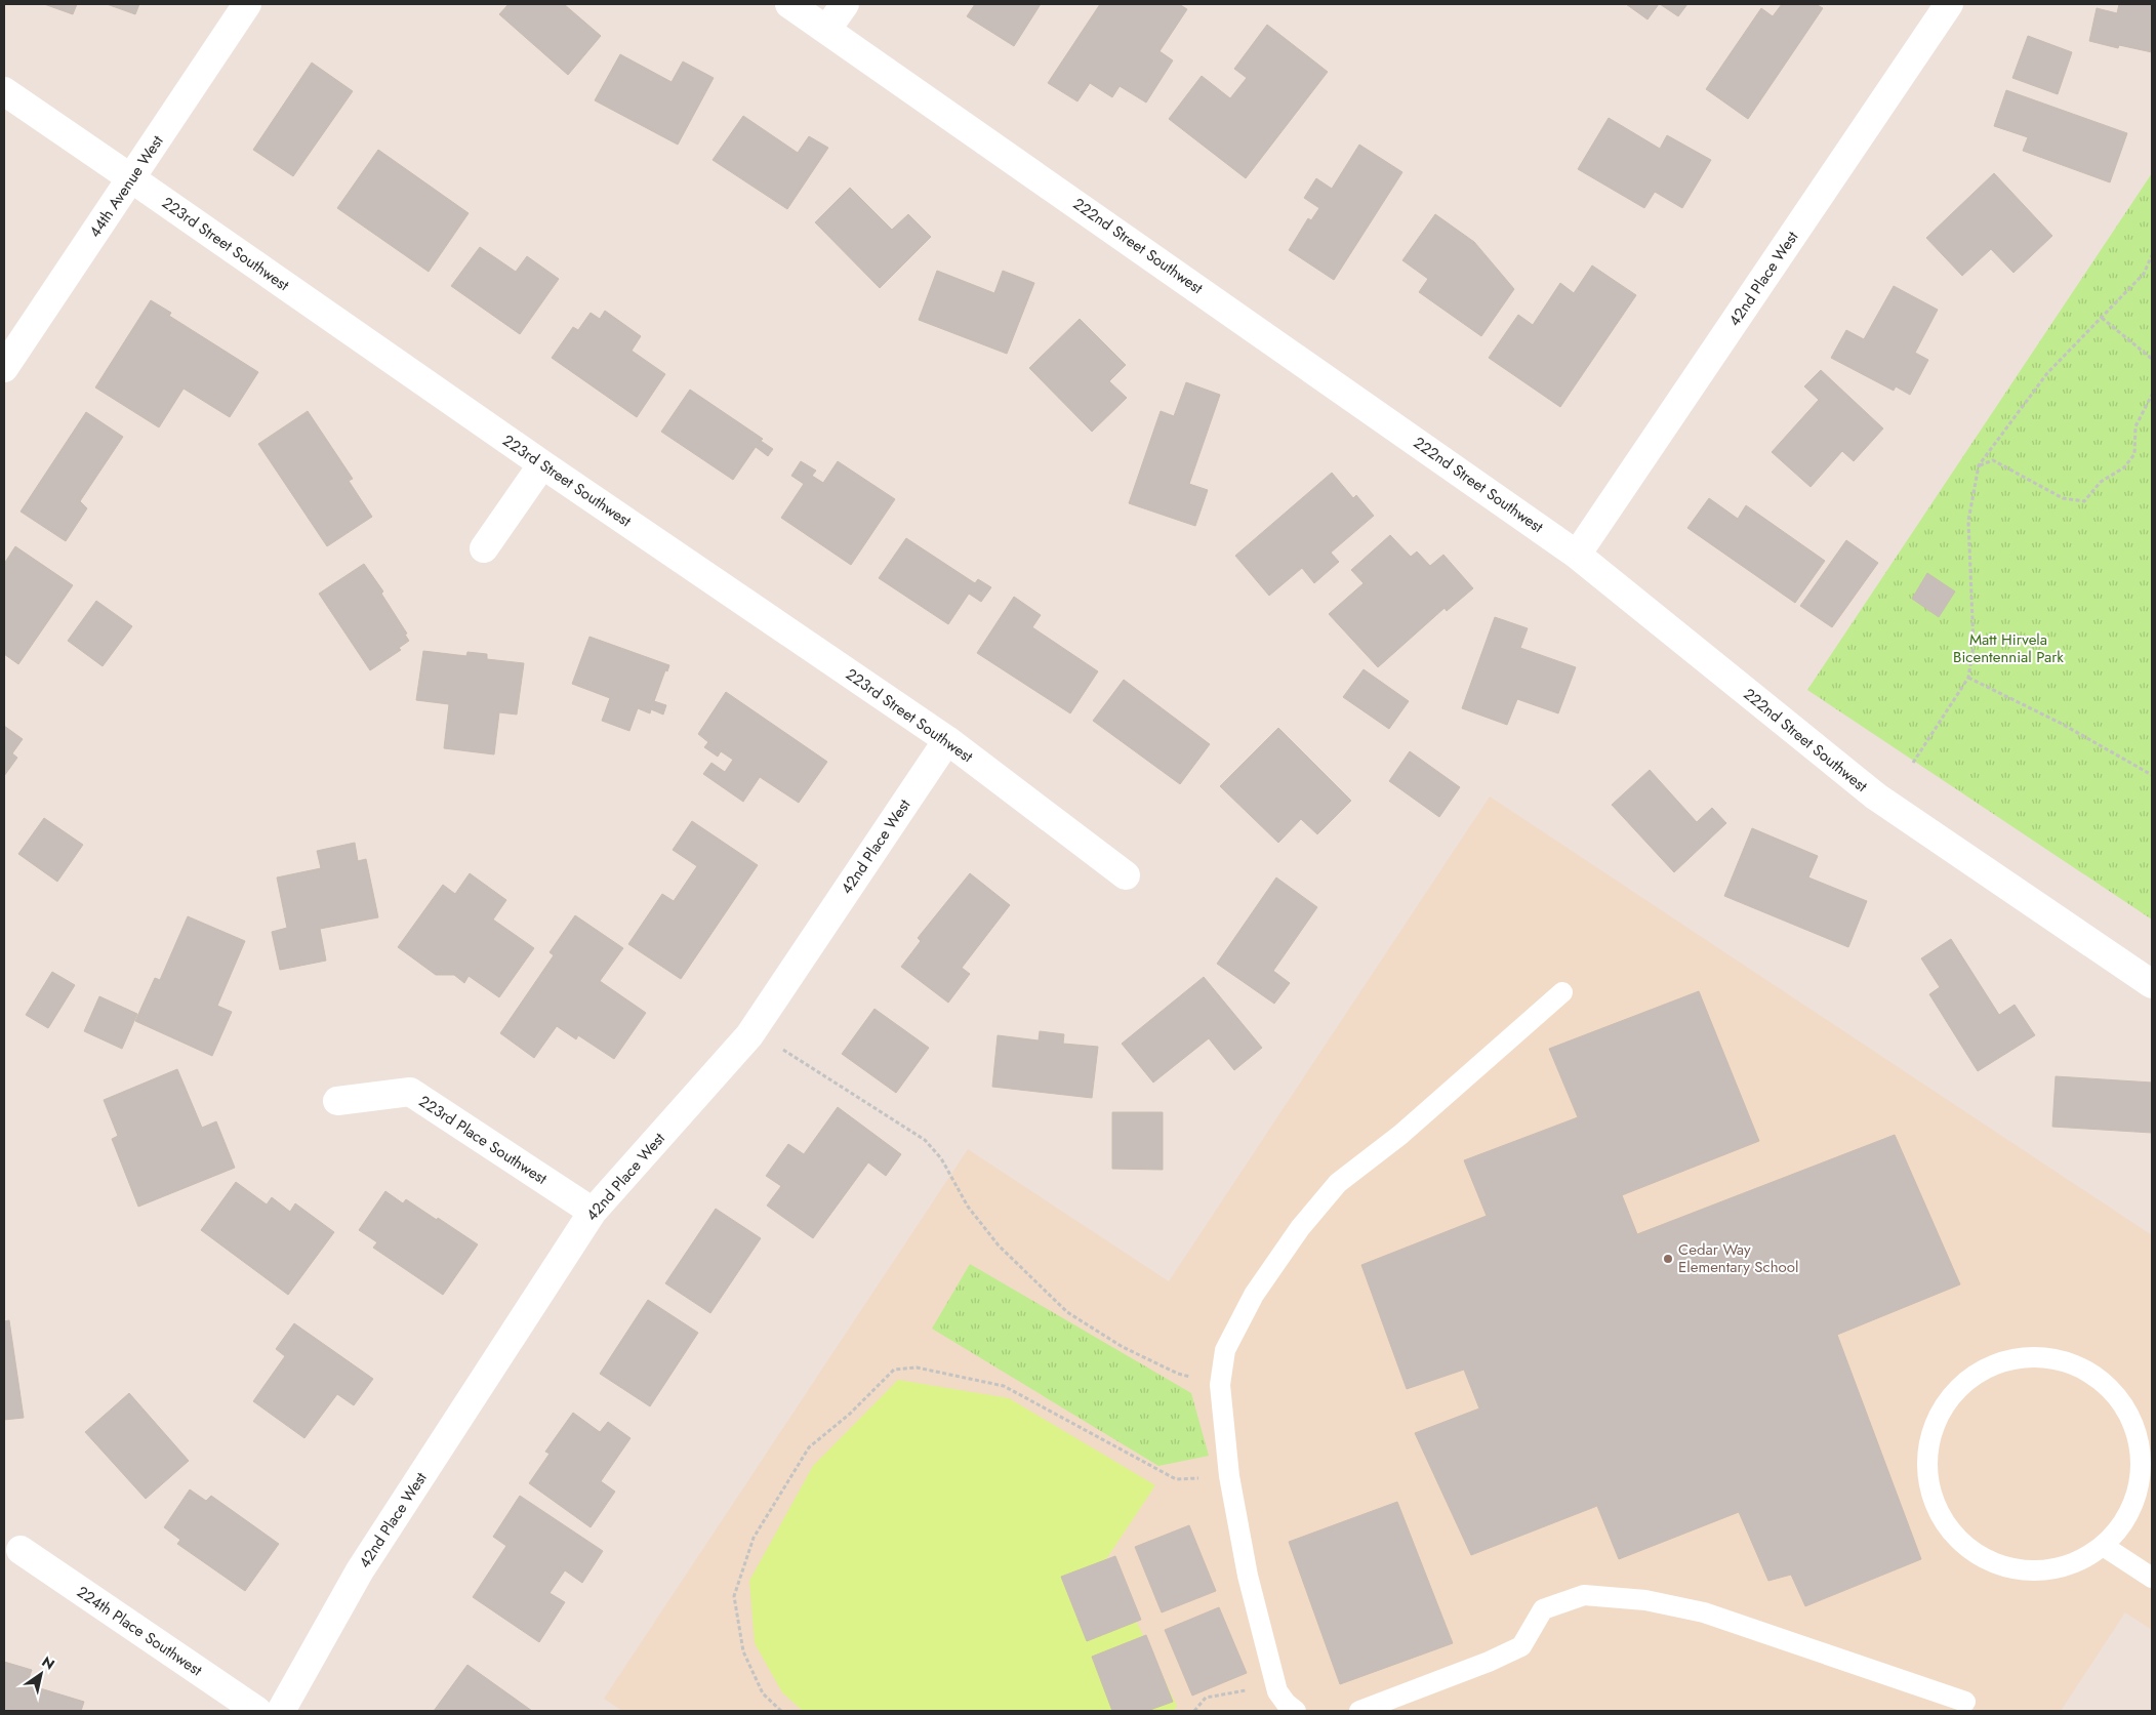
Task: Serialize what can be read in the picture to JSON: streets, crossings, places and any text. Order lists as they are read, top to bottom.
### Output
{
  "streets": {
    "street": [
      "44th Avenue West",
      "223rd Street Southwest",
      "222nd Street Southwest",
      "42nd Place West",
      "223rd Place Southwest",
      "224th Place Southwest"
    ]
  },
  "crossings": [
    ["44th Avenue West", "223rd Street Southwest"],
    ["223rd Street Southwest", "42nd Place West"],
    ["222nd Street Southwest", "42nd Place West"],
    ["42nd Place West", "223rd Place Southwest"]
  ],
  "parks": ["Matt Hirvela Bicentennial Park"],
  "places": ["Cedar Way Elementary School"],
  "north": "top right"
}
